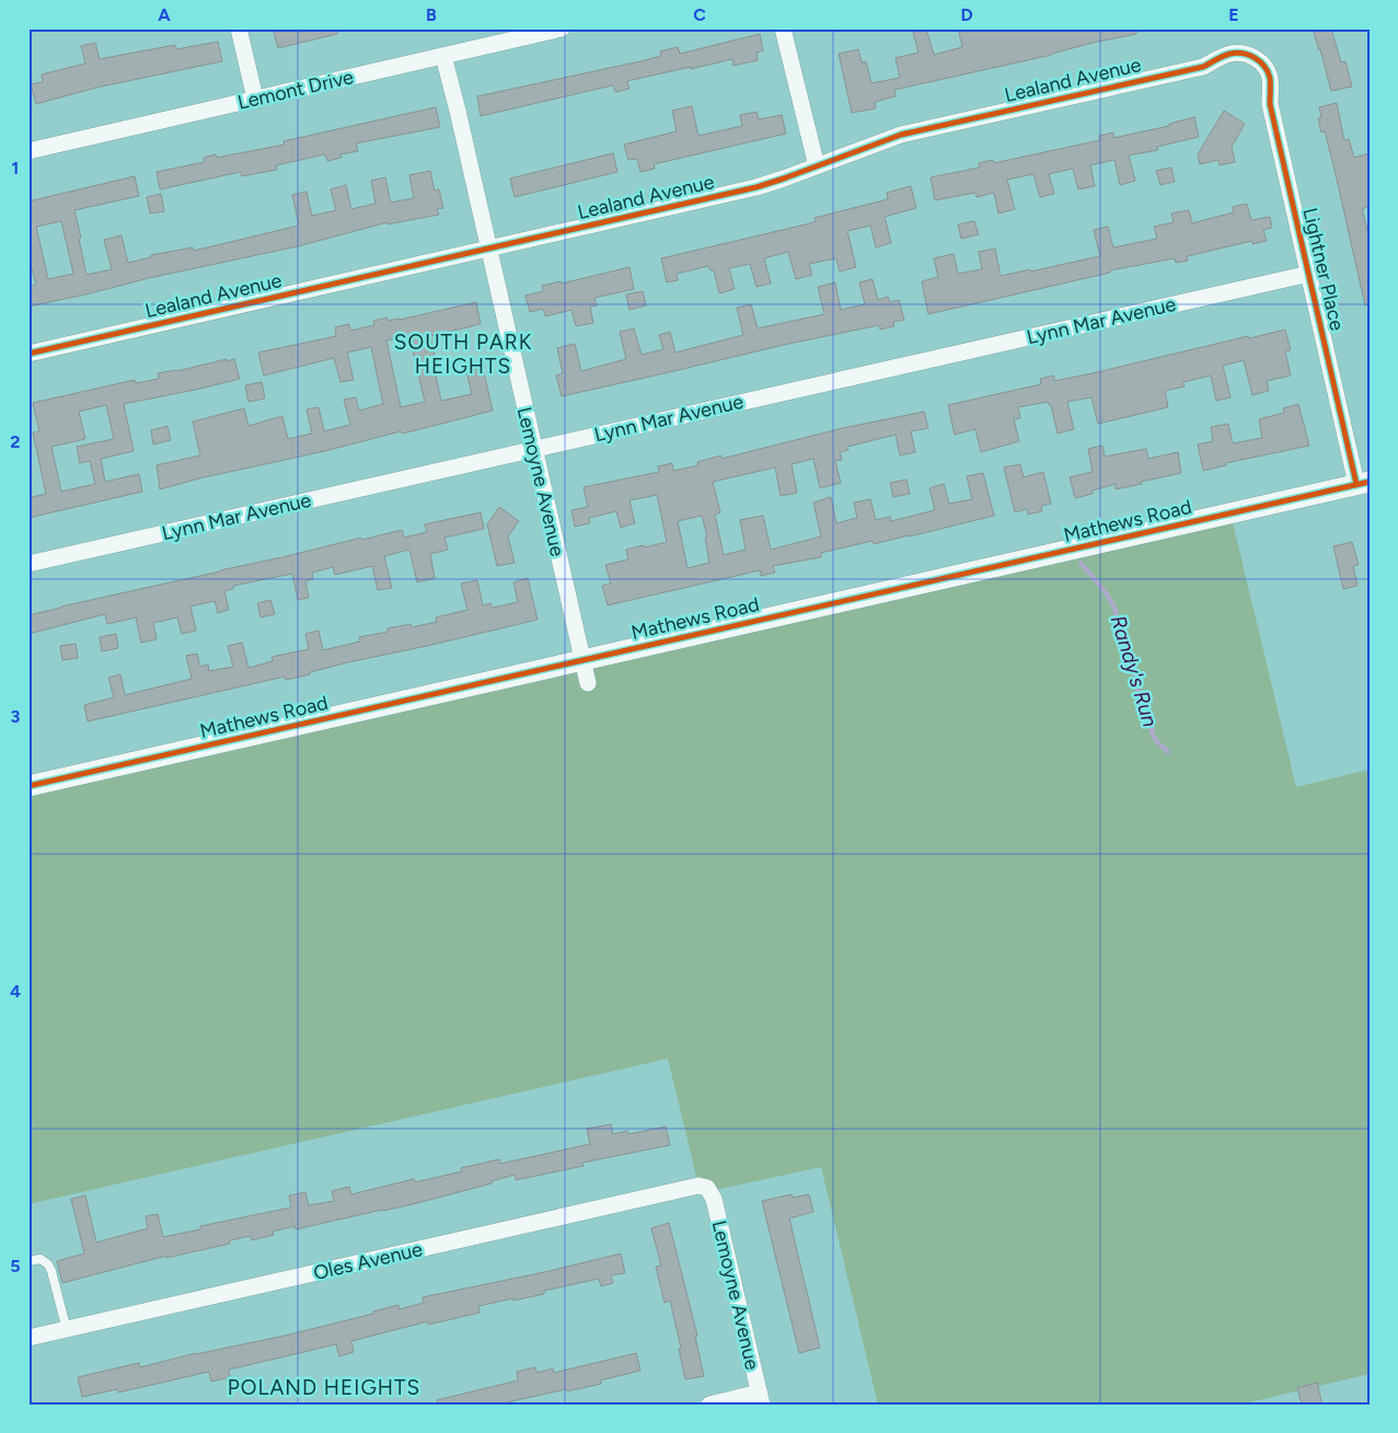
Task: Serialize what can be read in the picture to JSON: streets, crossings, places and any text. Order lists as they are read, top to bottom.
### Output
{
  "streets": {
    "street": [
      "Lealand Avenue",
      "Lemont Drive",
      "Lightner Place",
      "Lynn Mar Avenue",
      "Lemoyne Avenue",
      "Mathews Road",
      "Oles Avenue"
    ]
  },
  "crossings": [
    ["Lealand Avenue", "Lightner Place"],
    ["Lealand Avenue", "Lemoyne Avenue"],
    ["Lemont Drive", "Lemoyne Avenue"],
    ["Lightner Place", "Lynn Mar Avenue"],
    ["Lightner Place", "Mathews Road"],
    ["Lynn Mar Avenue", "Lemoyne Avenue"],
    ["Lemoyne Avenue", "Mathews Road"],
    ["Lemoyne Avenue", "Oles Avenue"]
  ],
  "districts": ["SOUTH PARK HEIGHTS", "POLAND HEIGHTS"],
  "water": ["Randy's Run"],
  "grid": {
    "columns": [
      "A",
      "B",
      "C",
      "D",
      "E"
    ],
    "rows": [
      "1",
      "2",
      "3",
      "4",
      "5"
    ]
  }
}
